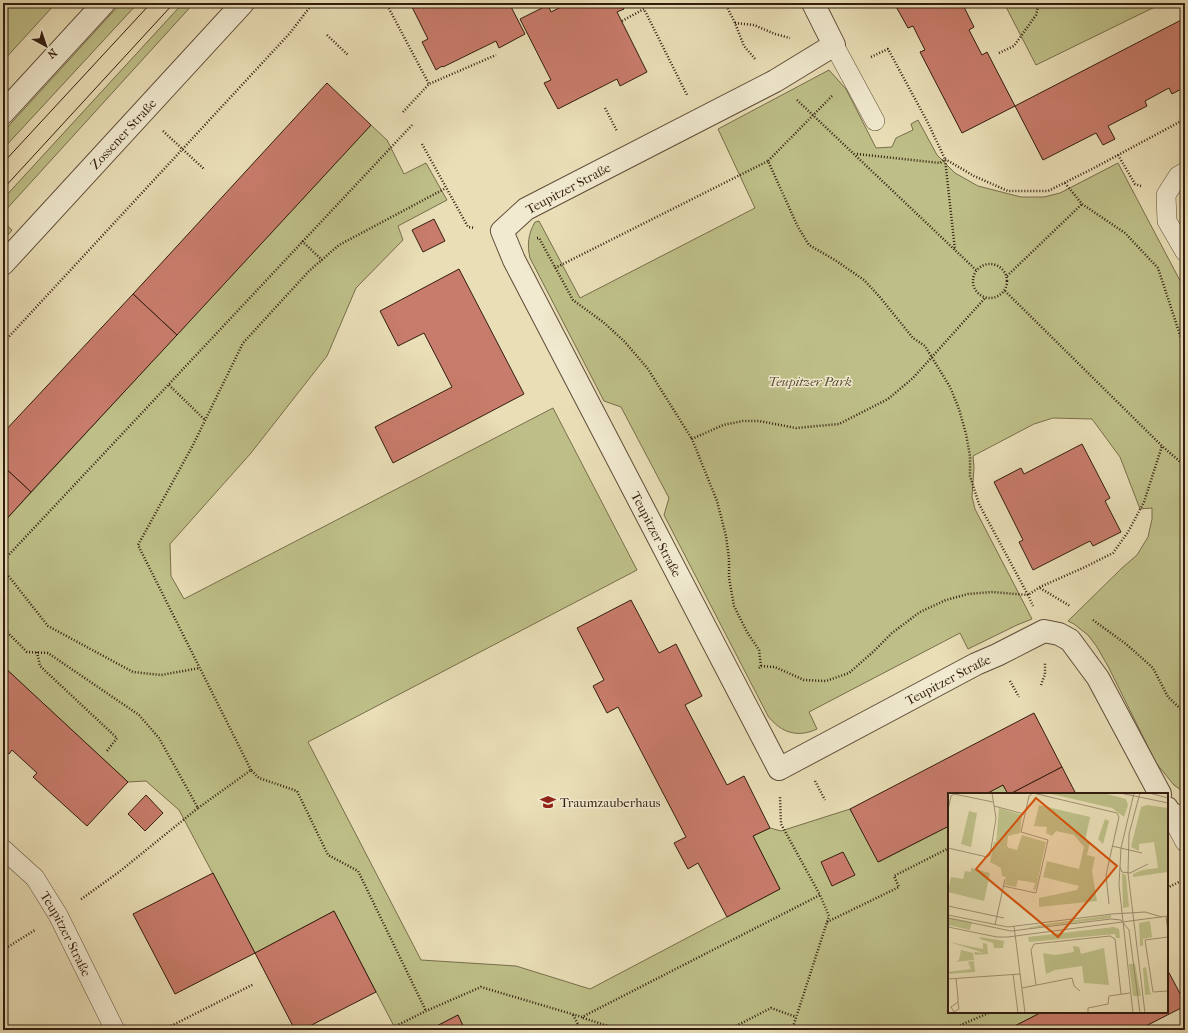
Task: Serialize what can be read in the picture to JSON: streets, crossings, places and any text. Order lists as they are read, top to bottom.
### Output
{
  "streets": {
    "street": ["Zossener Straße", "Teupitzer Straße"]
  },
  "parks": ["Teupitzer Park"],
  "places": {
    "school or university": ["Traumzauberhaus"]
  },
  "north": "bottom right"
}
